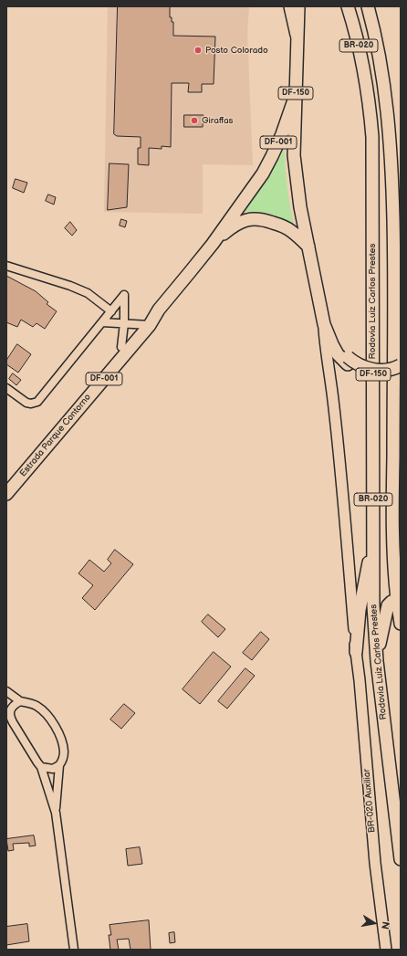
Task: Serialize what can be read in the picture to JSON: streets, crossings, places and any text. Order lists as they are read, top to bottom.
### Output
{
  "streets": {
    "main road": [
      "BR-020",
      "DF-150",
      "DF-001",
      "Rodovia Luiz Carlos Prestes",
      "Estrada Parque Contorno",
      "BR-020 Auxiliar"
    ]
  },
  "crossings": [
    ["DF-150", "Estrada Parque Contorno"],
    ["DF-150", "BR-020 Auxiliar"]
  ],
  "places": ["Posto Colorado", "Giraffas"],
  "north": "right"
}
